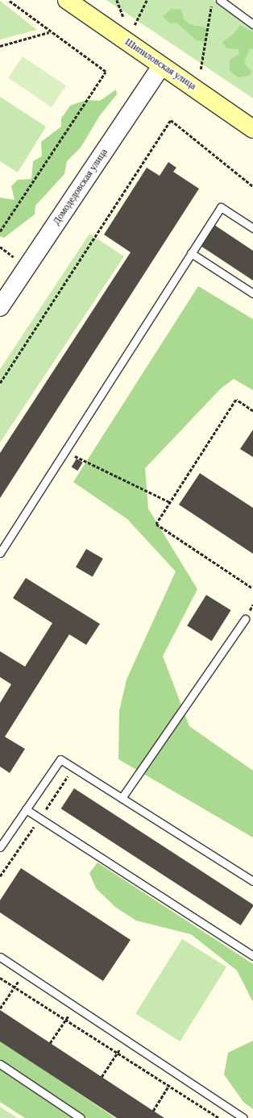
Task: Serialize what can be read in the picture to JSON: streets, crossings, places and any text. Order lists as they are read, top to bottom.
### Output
{
  "streets": {
    "main road": ["Шипиловская улица"],
    "street": ["Домодедовская улица"]
  },
  "crossings": [
    ["Шипиловская улица", "Домодедовская улица"]
  ]
}
